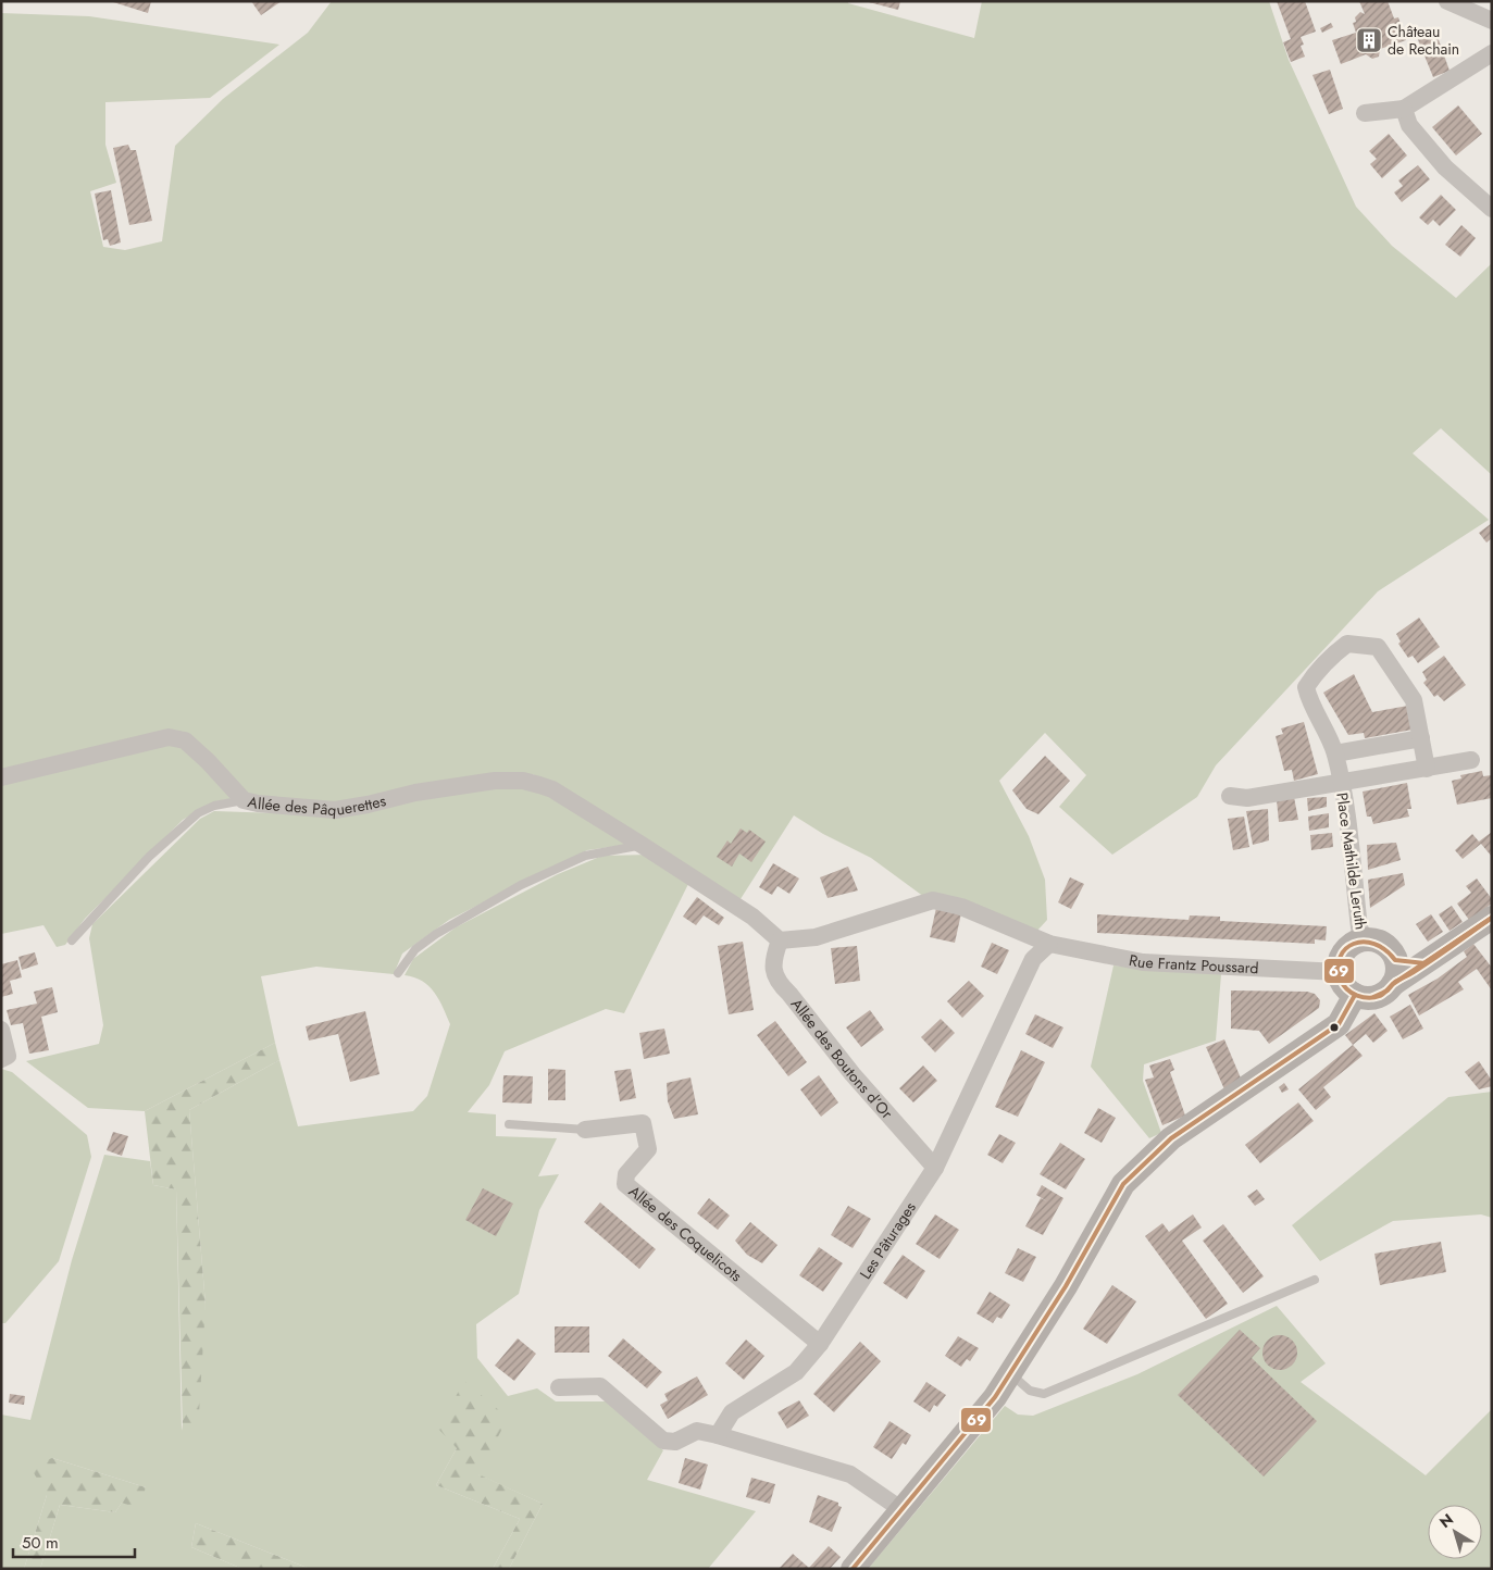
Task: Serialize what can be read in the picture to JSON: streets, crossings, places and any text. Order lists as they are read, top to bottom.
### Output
{
  "streets": {
    "street": [
      "Allée des Pâquerettes",
      "Place Mathilde Leruth",
      "Rue Frantz Poussard",
      "Allée des Boutons d’Or",
      "Allée des Coquelicots",
      "Les Pâturages"
    ]
  },
  "crossings": [
    ["Allée des Pâquerettes", "Allée des Boutons d’Or"],
    ["Place Mathilde Leruth", "Rue Frantz Poussard"],
    ["Rue Frantz Poussard", "Les Pâturages"],
    ["Allée des Boutons d’Or", "Les Pâturages"],
    ["Allée des Coquelicots", "Les Pâturages"]
  ],
  "places": {
    "building": ["Château de Rechain"]
  },
  "lines": ["transit line 69"],
  "scale_bar": "50 m",
  "north": "top left"
}
